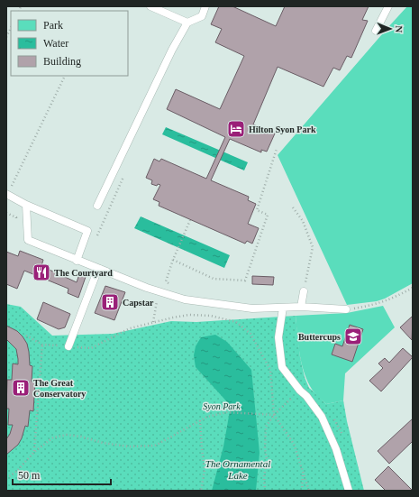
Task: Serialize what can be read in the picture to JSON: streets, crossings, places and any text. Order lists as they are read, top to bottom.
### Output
{
  "water": ["The Ornamental Lake"],
  "parks": ["Syon Park"],
  "places": {
    "hotel": ["Hilton Syon Park"],
    "restaurant": ["The Courtyard"],
    "building": ["Capstar", "The Great Conservatory"],
    "school or university": ["Buttercups"]
  },
  "legend": ["Park", "Water", "Building"],
  "scale_bar": "50 m",
  "north": "right"
}
